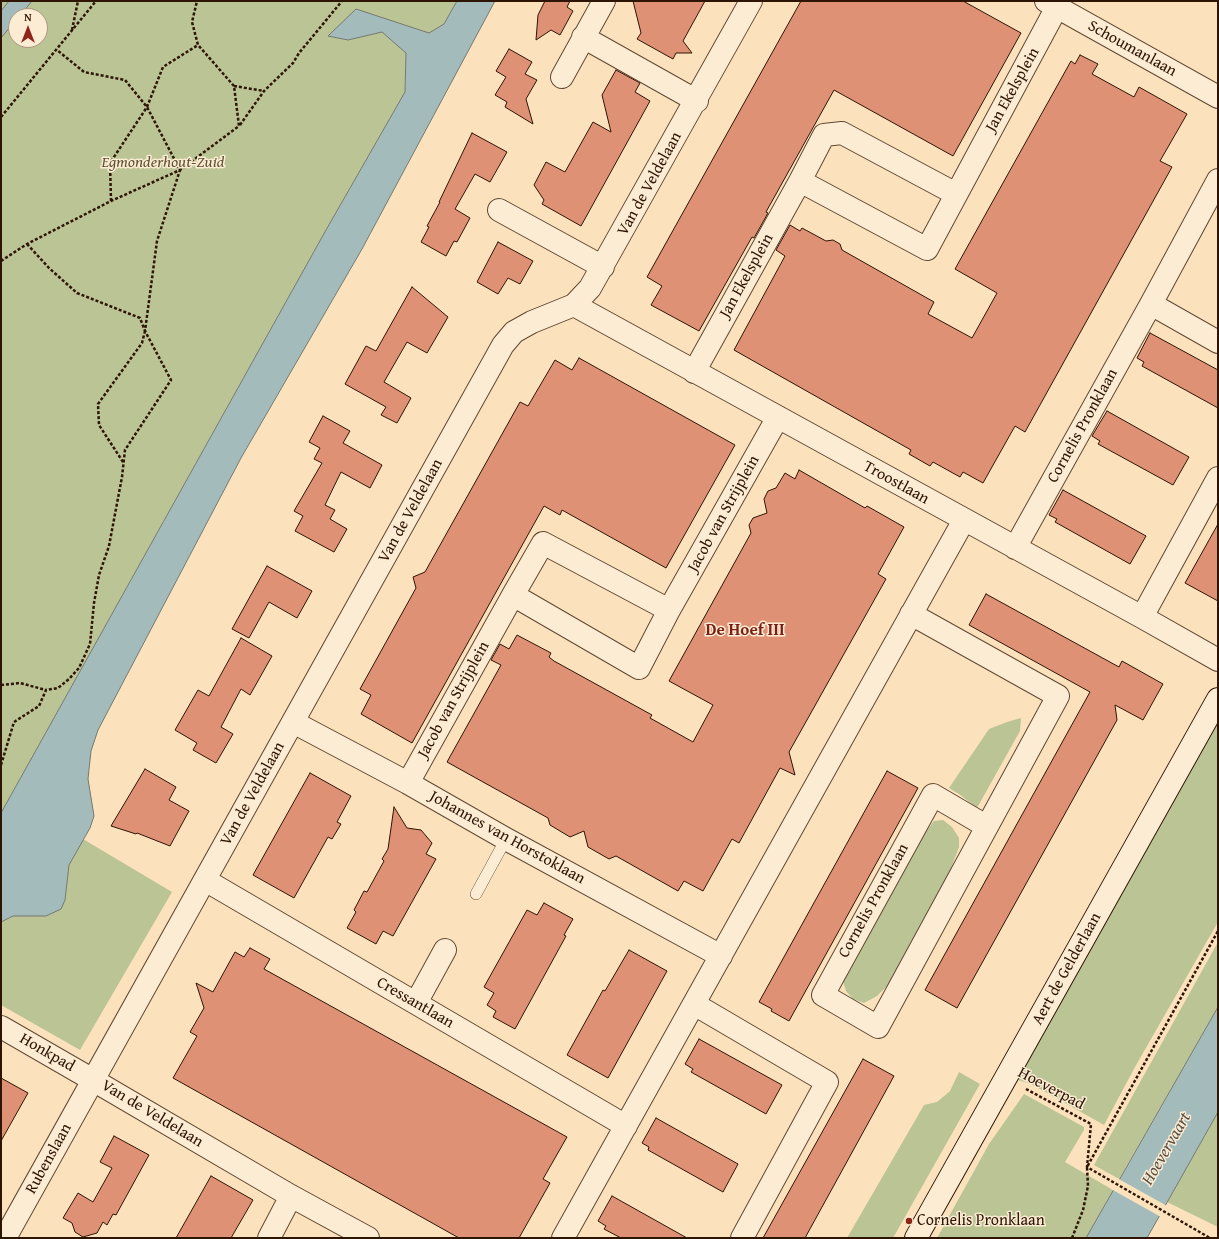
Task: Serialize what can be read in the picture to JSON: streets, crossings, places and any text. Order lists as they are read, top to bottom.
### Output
{
  "streets": {
    "street": [
      "Schoumanlaan",
      "Jan Ekelsplein",
      "Van de Veldelaan",
      "Cornelis Pronklaan",
      "Troostlaan",
      "Jacob van Strijplein",
      "Johannes van Horstoklaan",
      "Aert de Gelderlaan",
      "Cressantlaan",
      "Honkpad",
      "Rubenslaan"
    ],
    "path": ["Hoeverpad"]
  },
  "crossings": [
    ["Schoumanlaan", "Jan Ekelsplein"],
    ["Jan Ekelsplein", "Troostlaan"],
    ["Van de Veldelaan", "Troostlaan"],
    ["Van de Veldelaan", "Johannes van Horstoklaan"],
    ["Van de Veldelaan", "Cressantlaan"],
    ["Van de Veldelaan", "Honkpad"],
    ["Van de Veldelaan", "Rubenslaan"],
    ["Cornelis Pronklaan", "Troostlaan"],
    ["Troostlaan", "Jacob van Strijplein"],
    ["Jacob van Strijplein", "Johannes van Horstoklaan"],
    ["Aert de Gelderlaan", "Hoeverpad"],
    ["Honkpad", "Rubenslaan"]
  ],
  "districts": ["De Hoef III"],
  "water": ["Hoevervaart"],
  "parks": ["Egmonderhout-Zuid"],
  "places": ["Cornelis Pronklaan"],
  "north": "top"
}
